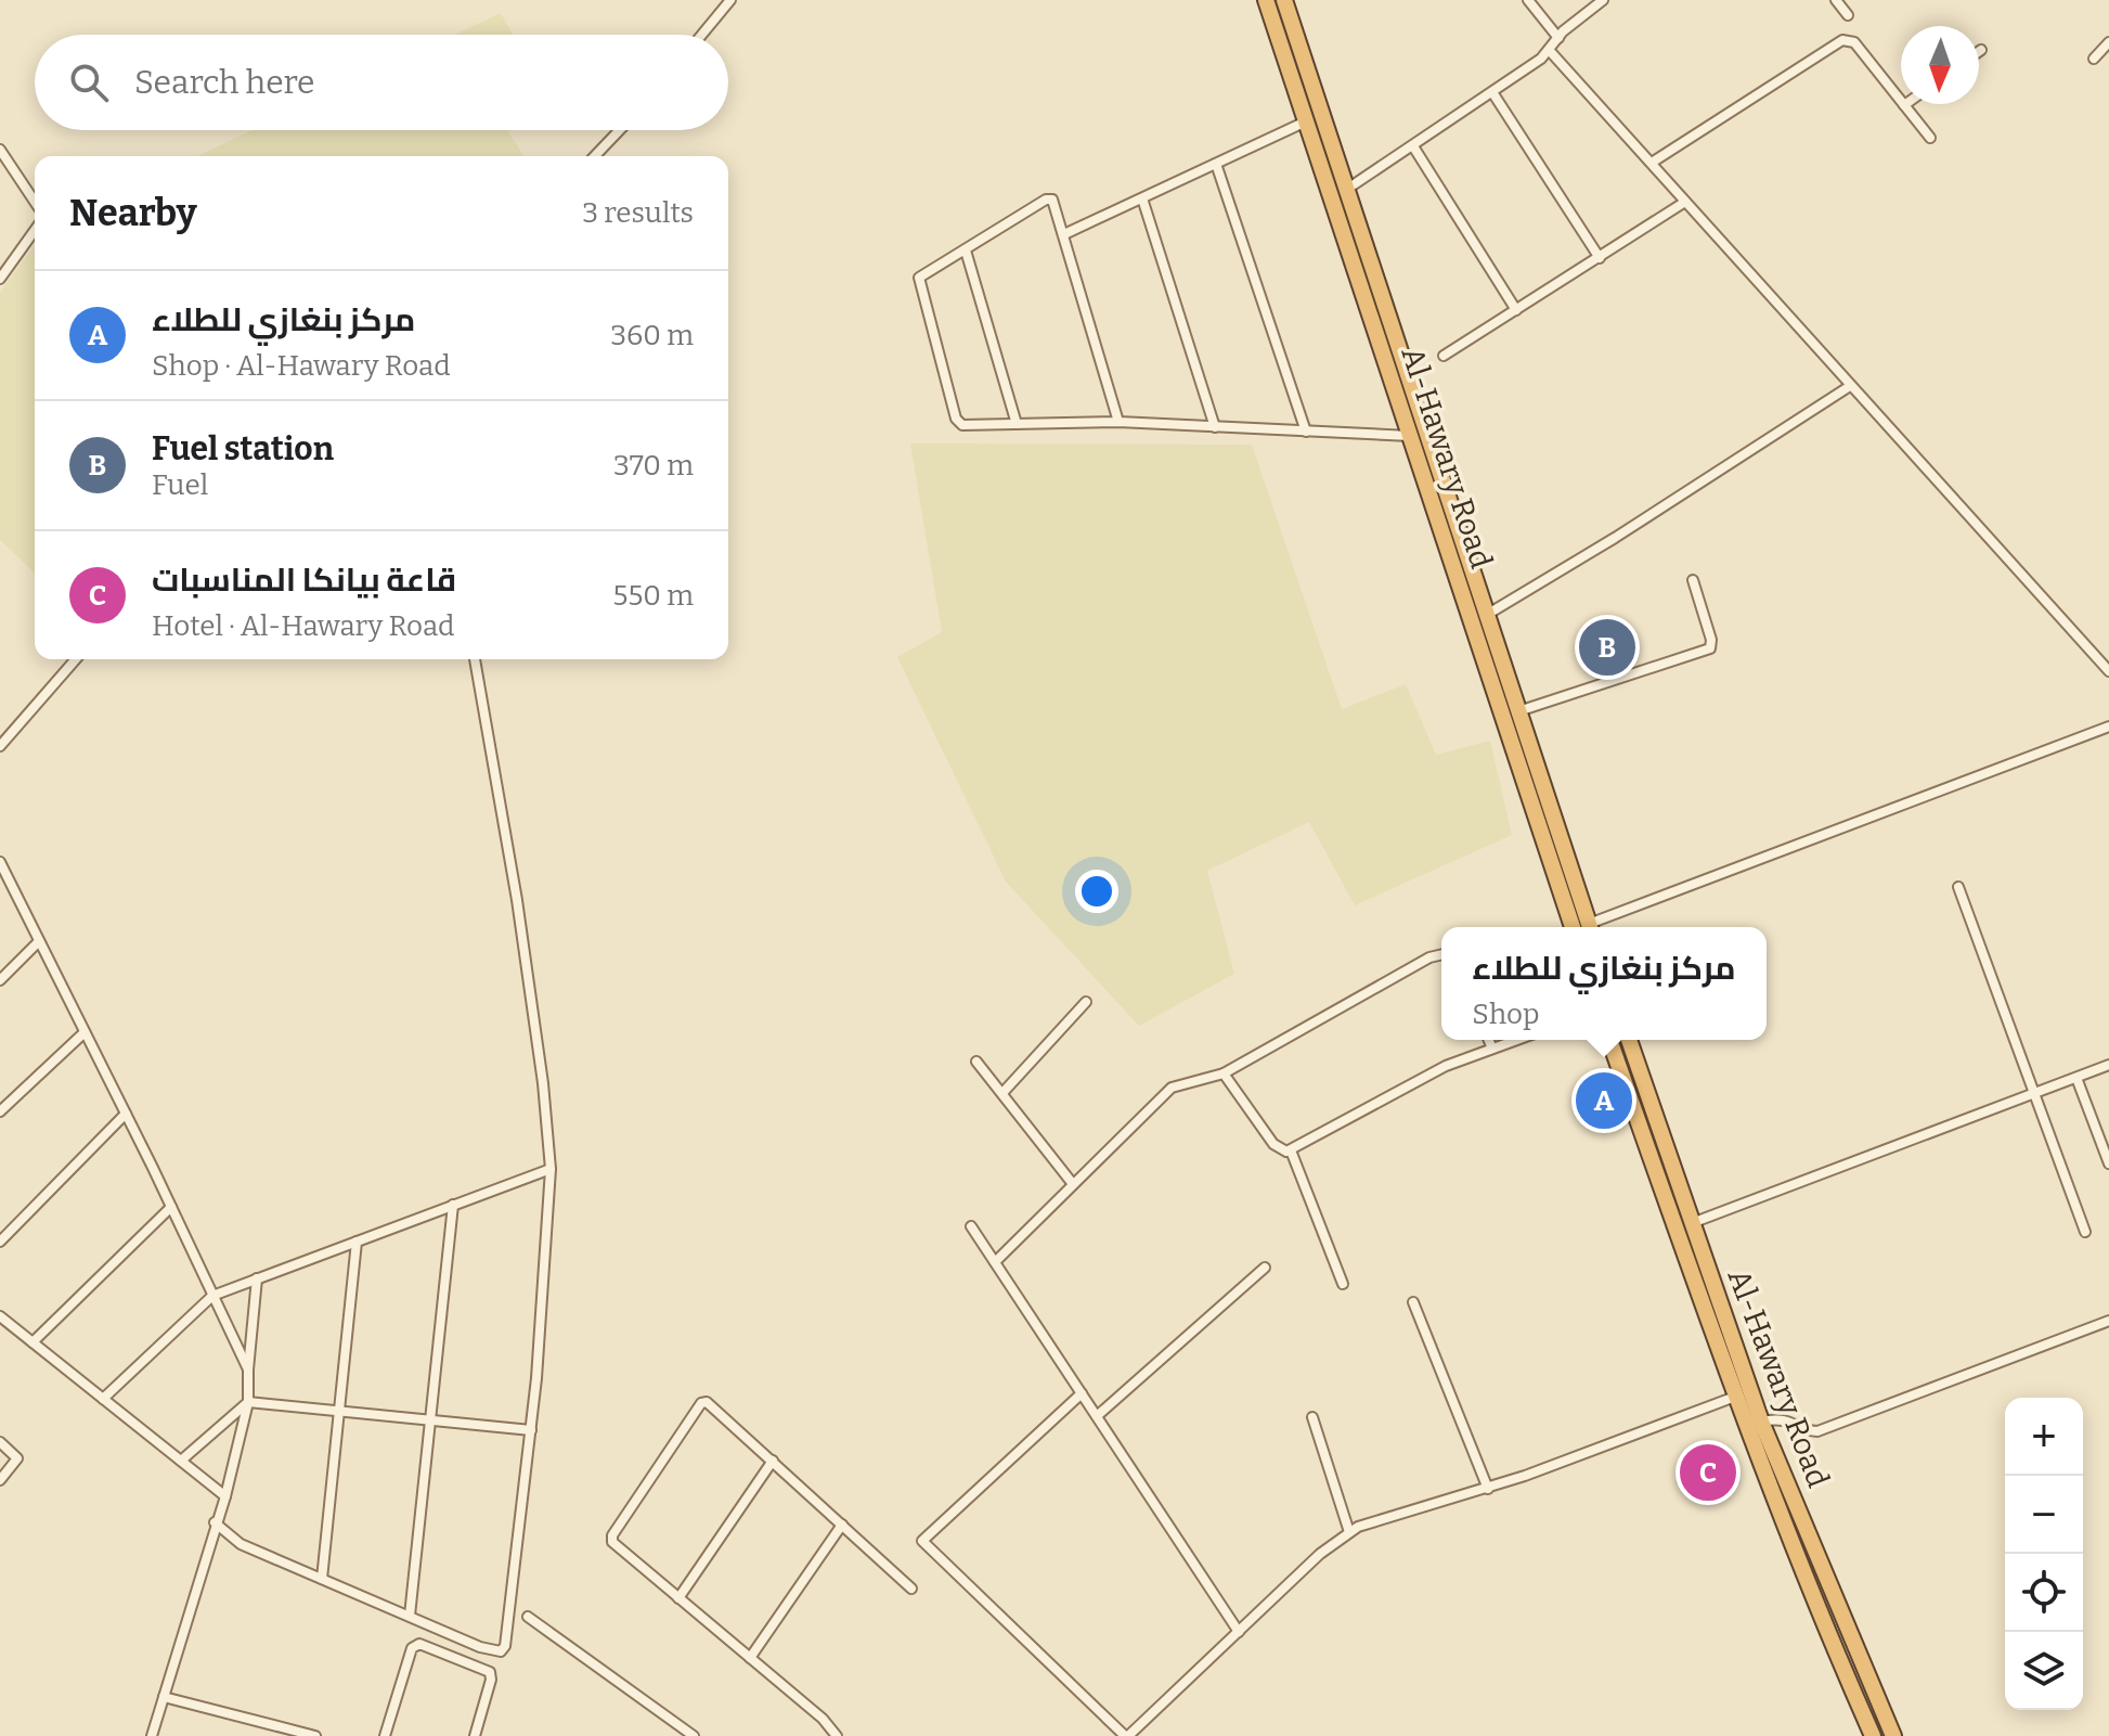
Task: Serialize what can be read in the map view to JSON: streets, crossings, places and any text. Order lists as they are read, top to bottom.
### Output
{
  "streets": {
    "highway": ["Al-Hawary Road"]
  },
  "north": "bottom",
  "page": {
    "search": "Search here",
    "heading": ["Nearby", "3 results"],
    "list": [
      {
        "mark": "A",
        "name": "مركز بنغازي للطلاء",
        "note": "Shop · Al-Hawary Road",
        "value": "360 m"
      },
      {
        "mark": "B",
        "name": "Fuel station",
        "note": "Fuel",
        "value": "370 m"
      },
      {
        "mark": "C",
        "name": "قاعة بيانكا المناسبات",
        "note": "Hotel · Al-Hawary Road",
        "value": "550 m"
      }
    ],
    "pins": ["B", "A", "C"],
    "popup": ["مركز بنغازي للطلاء", "Shop"],
    "map_buttons": ["+", "−"]
  }
}
